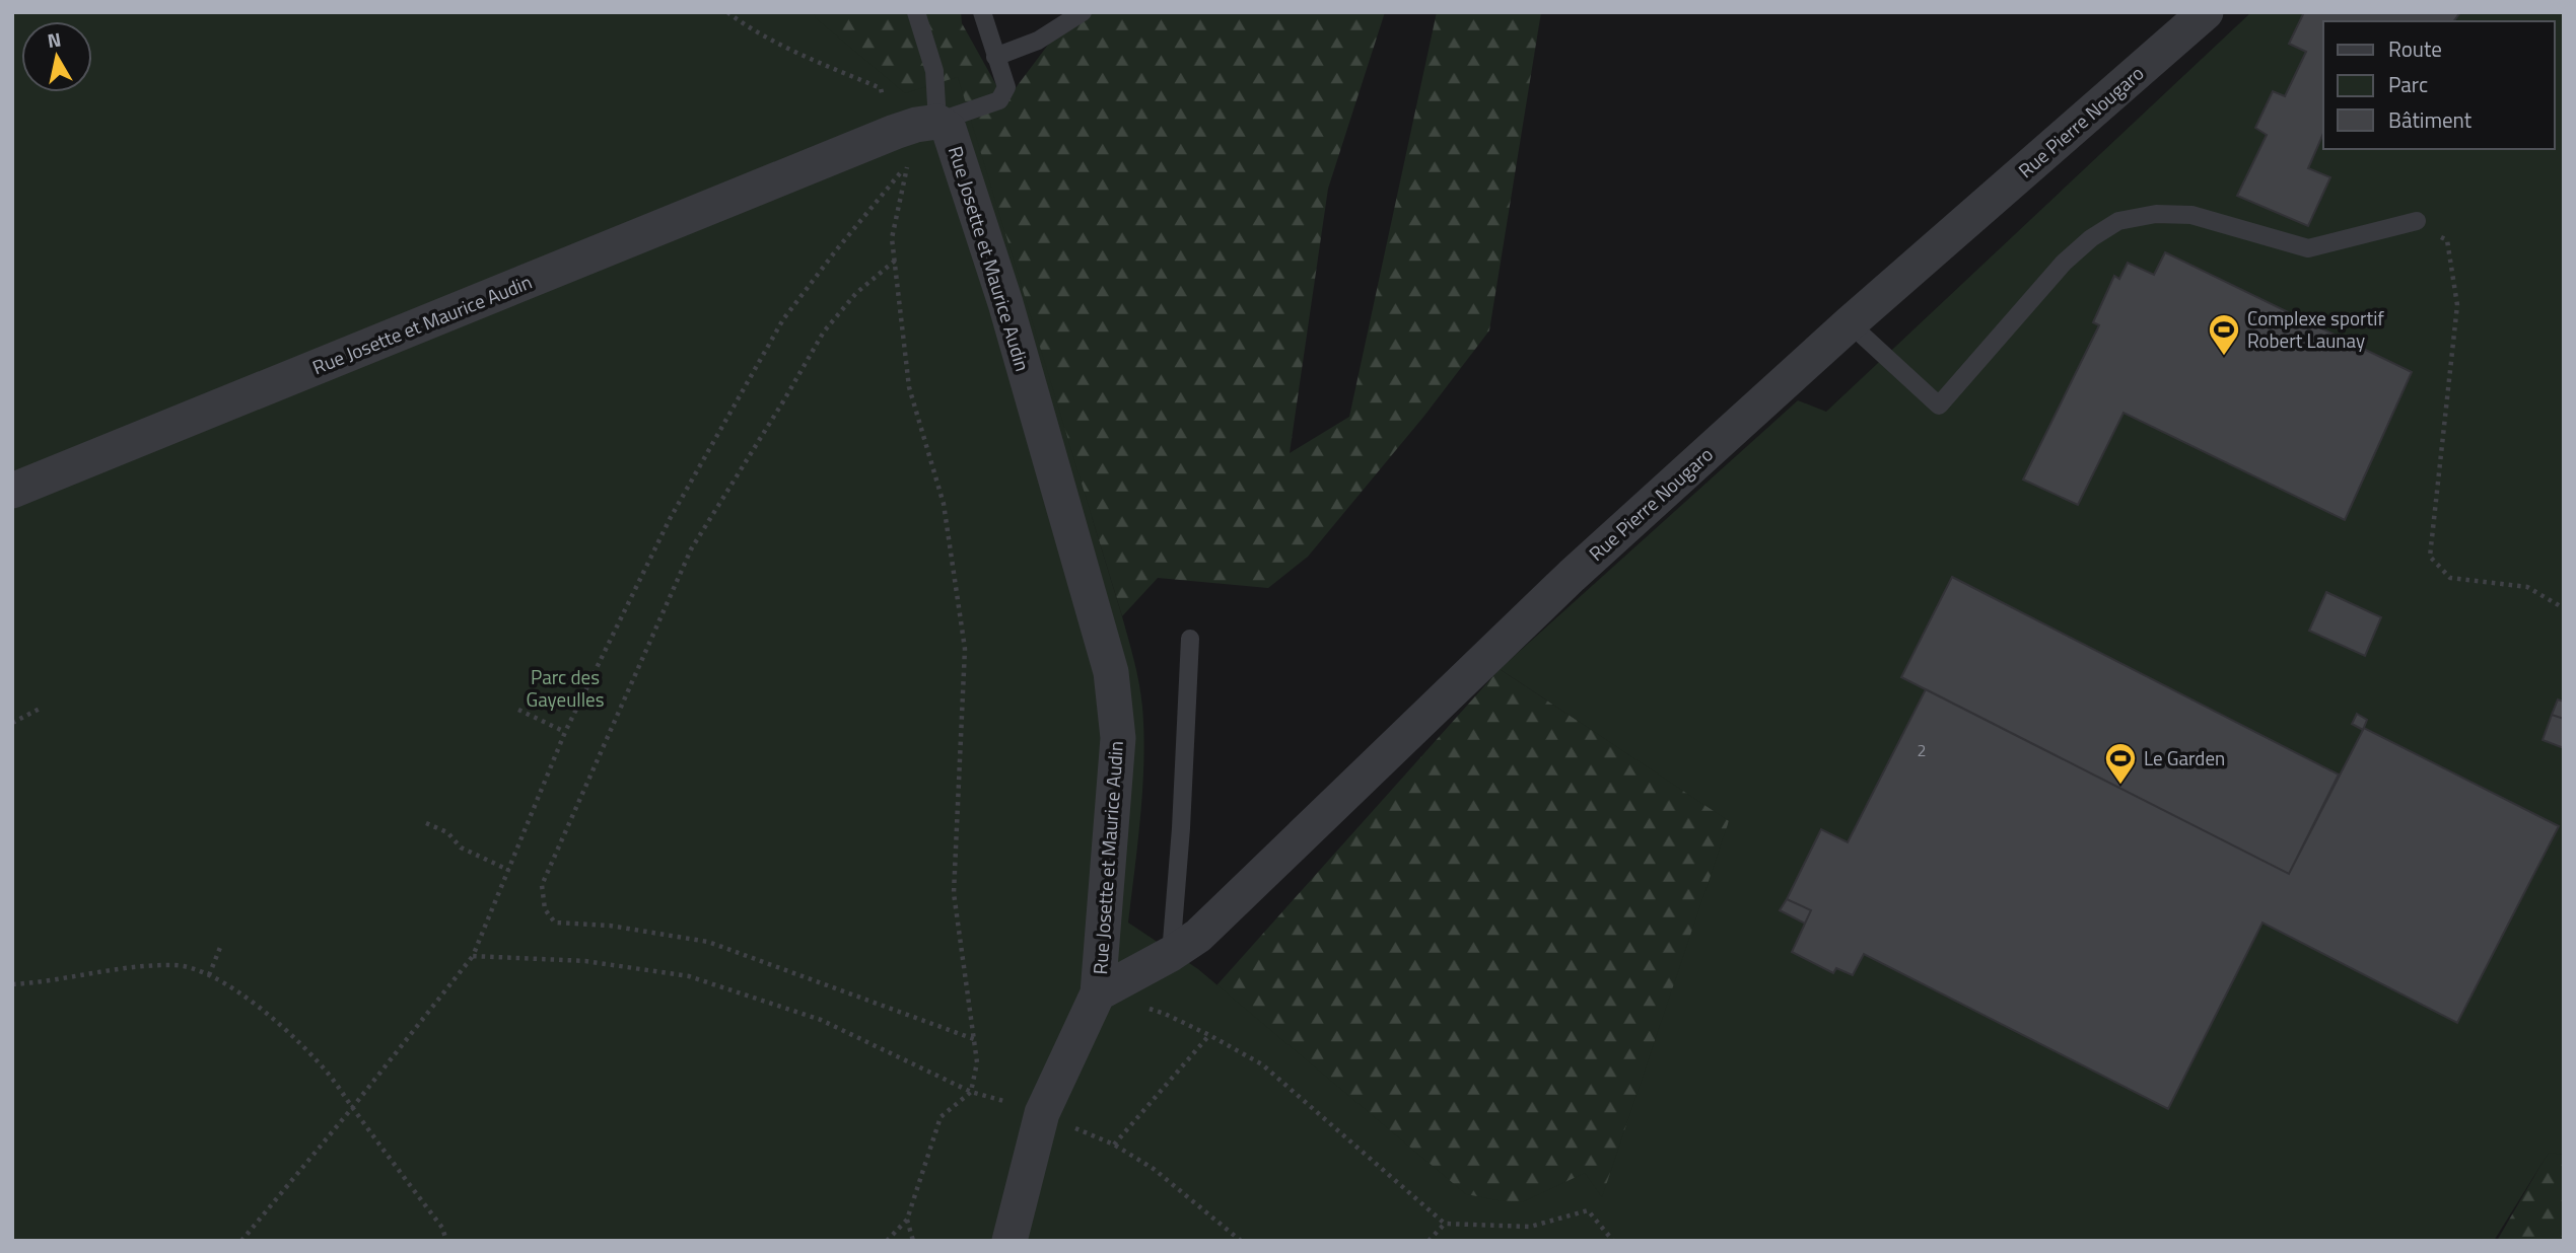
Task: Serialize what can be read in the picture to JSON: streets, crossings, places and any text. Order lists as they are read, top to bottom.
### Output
{
  "streets": {
    "street": ["Rue Pierre Nougaro", "Rue Josette et Maurice Audin"]
  },
  "crossings": [
    ["Rue Pierre Nougaro", "Rue Josette et Maurice Audin"]
  ],
  "parks": ["Parc des Gayeulles"],
  "places": {
    "sports": ["Complexe sportif Robert Launay", "Le Garden"]
  },
  "house_numbers": ["2"],
  "legend": ["Route", "Parc", "Bâtiment"],
  "north": "top"
}
